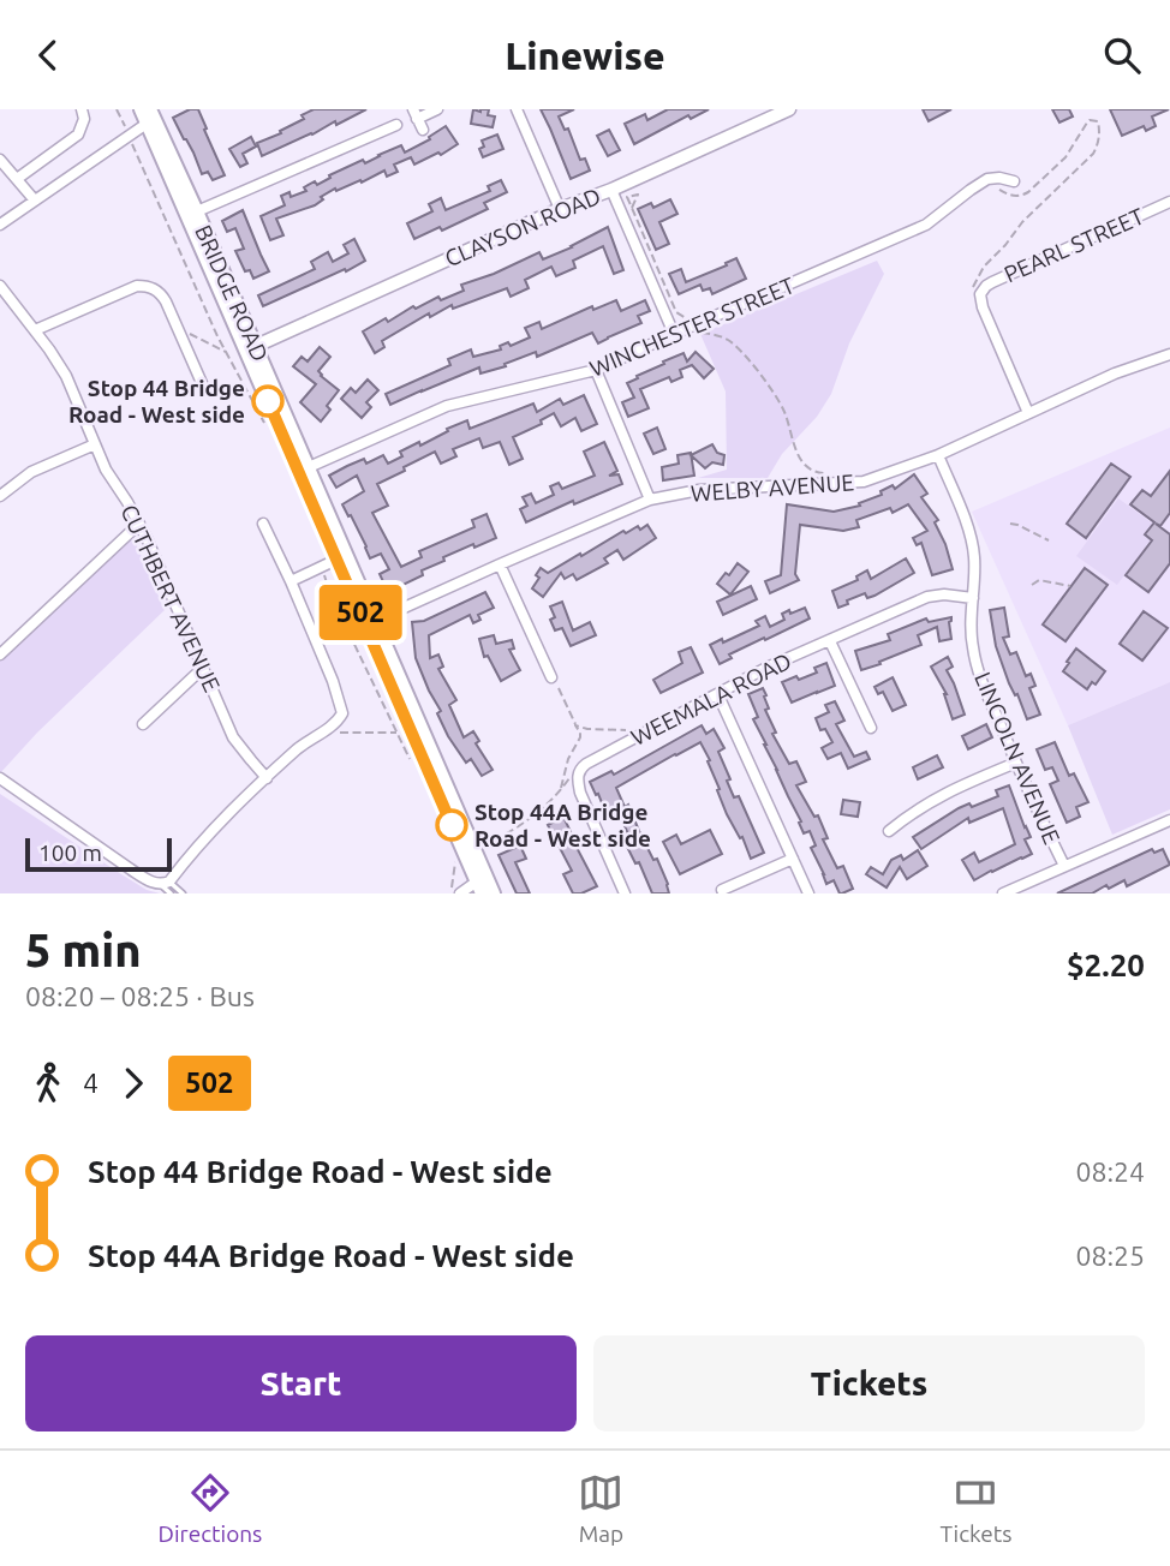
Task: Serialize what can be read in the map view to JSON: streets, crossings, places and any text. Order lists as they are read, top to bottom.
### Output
{
  "streets": {
    "main road": ["BRIDGE ROAD"],
    "street": [
      "CLAYSON ROAD",
      "PEARL STREET",
      "WINCHESTER STREET",
      "WELBY AVENUE",
      "CUTHBERT AVENUE",
      "WEEMALA ROAD",
      "LINCOLN AVENUE"
    ]
  },
  "crossings": [
    ["CLAYSON ROAD", "BRIDGE ROAD"],
    ["BRIDGE ROAD", "WINCHESTER STREET"],
    ["BRIDGE ROAD", "WELBY AVENUE"],
    ["WELBY AVENUE", "LINCOLN AVENUE"],
    ["WEEMALA ROAD", "LINCOLN AVENUE"]
  ],
  "places": ["Stop 44 Bridge Road - West side", "Stop 44A Bridge Road - West side"],
  "lines": ["bus line 502"],
  "scale_bar": "100 m",
  "page": {
    "header": "Linewise",
    "on_map": "502",
    "scale": "100 m",
    "heading": ["5 min", "08:20 – 08:25 · Bus", "$2.20"],
    "legs": ["4", "502"],
    "list": [
      {
        "name": "Stop 44 Bridge Road - West side",
        "value": "08:24"
      },
      {
        "name": "Stop 44A Bridge Road - West side",
        "value": "08:25"
      }
    ],
    "buttons": ["Start", "Tickets"],
    "tabs": ["Directions", "Map", "Tickets"]
  }
}
